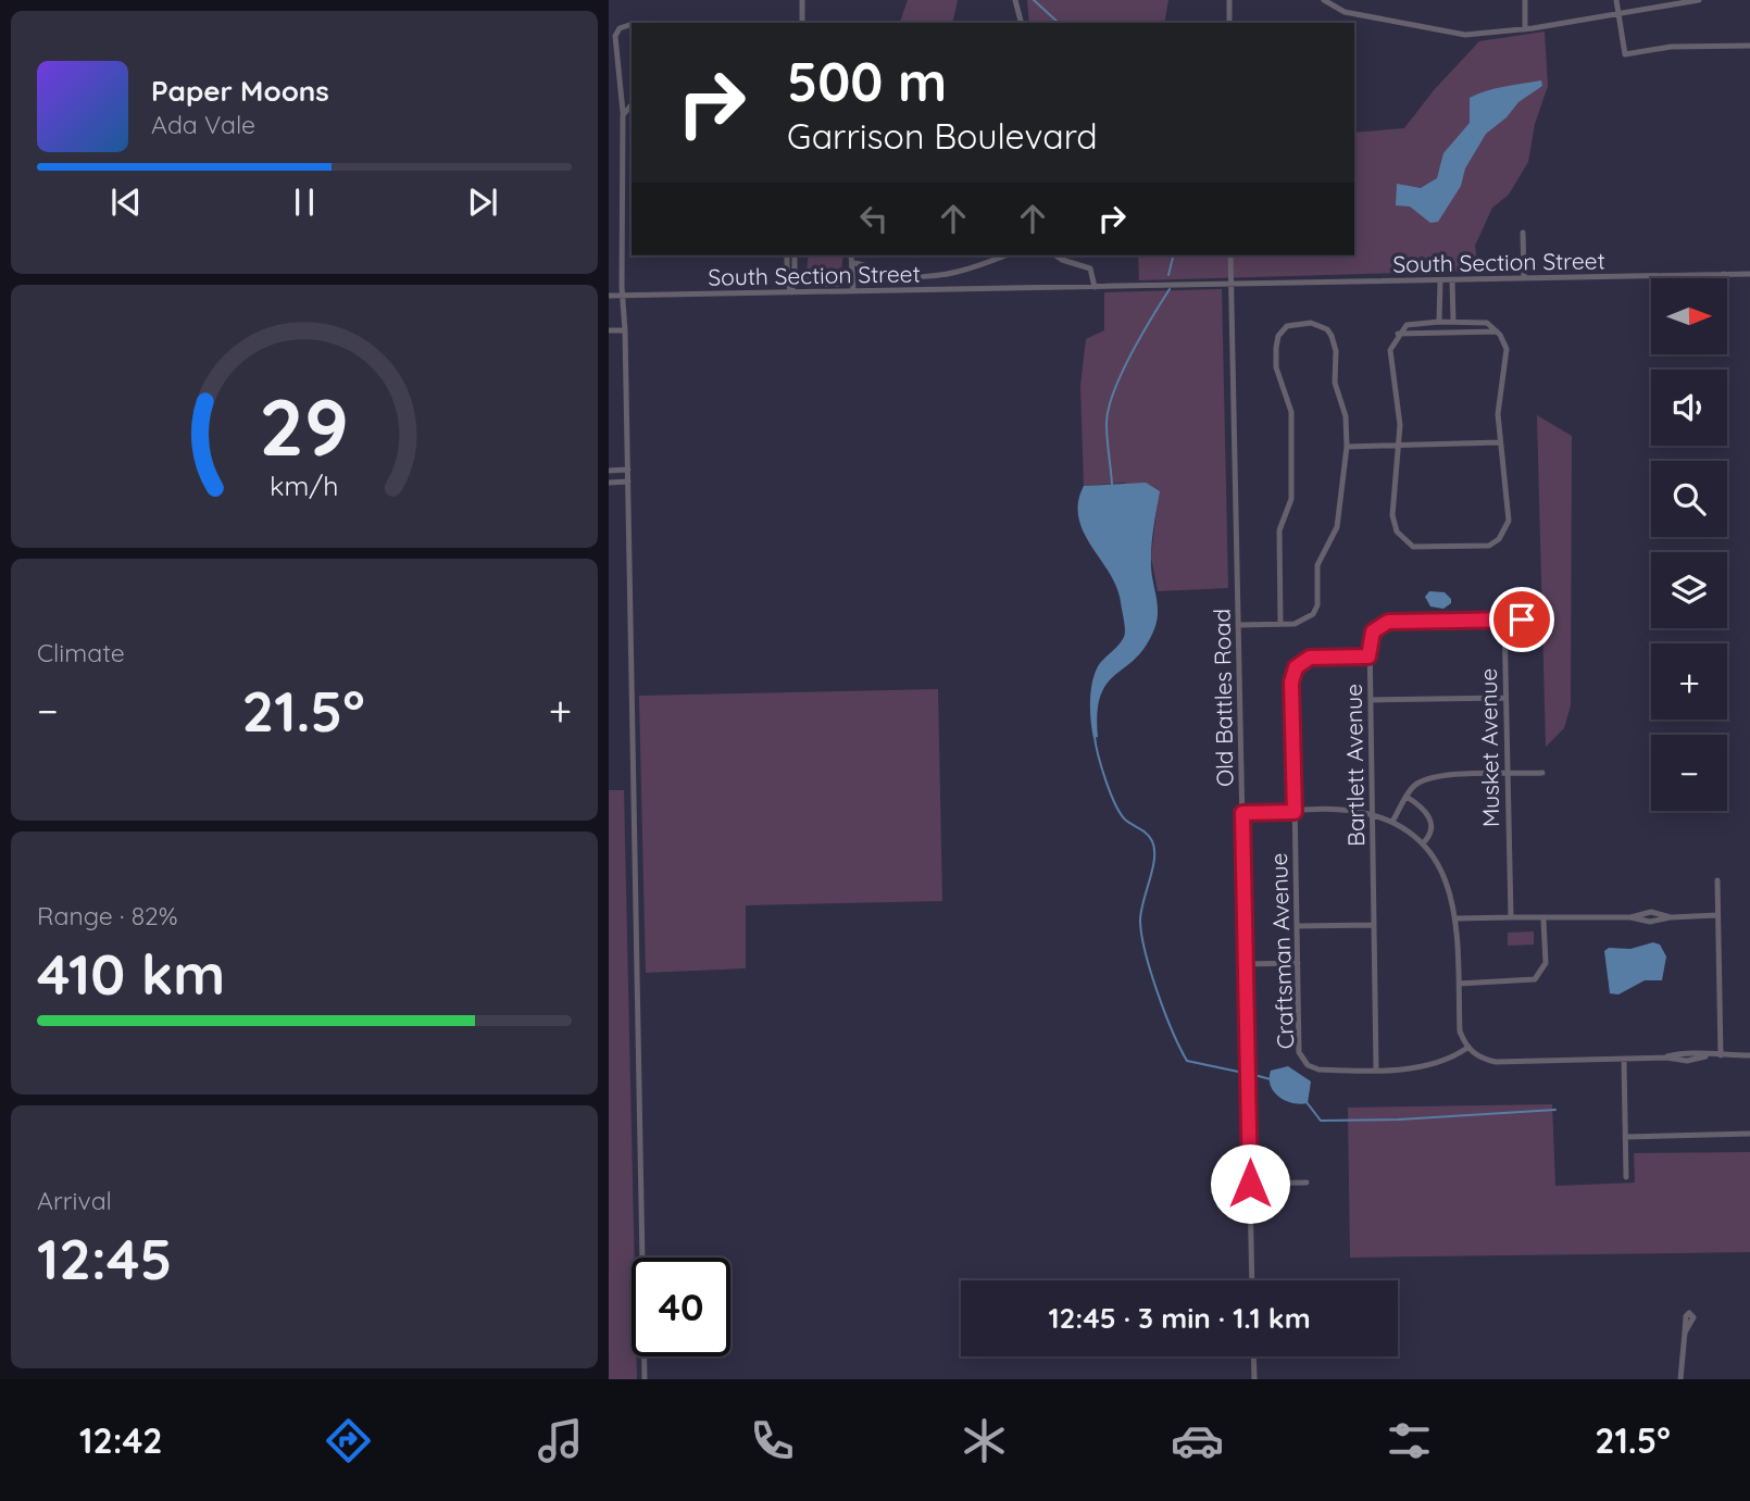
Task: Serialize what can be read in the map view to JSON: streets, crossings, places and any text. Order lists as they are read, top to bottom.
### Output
{
  "streets": {
    "street": [
      "South Section Street",
      "Old Battles Road",
      "Musket Avenue",
      "Bartlett Avenue",
      "Craftsman Avenue"
    ]
  },
  "crossings": [
    ["South Section Street", "Old Battles Road"],
    ["Musket Avenue", "Bartlett Avenue"],
    ["Bartlett Avenue", "Craftsman Avenue"]
  ],
  "north": "right",
  "page": {
    "turn": ["500 m", "Garrison Boulevard"],
    "song": ["Paper Moons", "Ada Vale"],
    "map_buttons": ["+", "−"],
    "tile": [
      "Climate",
      ["Range · 82%", "410 km"],
      ["Arrival", "12:45"]
    ],
    "heat": ["−", "21.5°", "+"],
    "limit": "40",
    "trip": "12:45 · 3 min · 1.1 km",
    "tabs": ["12:42", "21.5°"],
    "gauge": ["29", "km/h"]
  }
}
